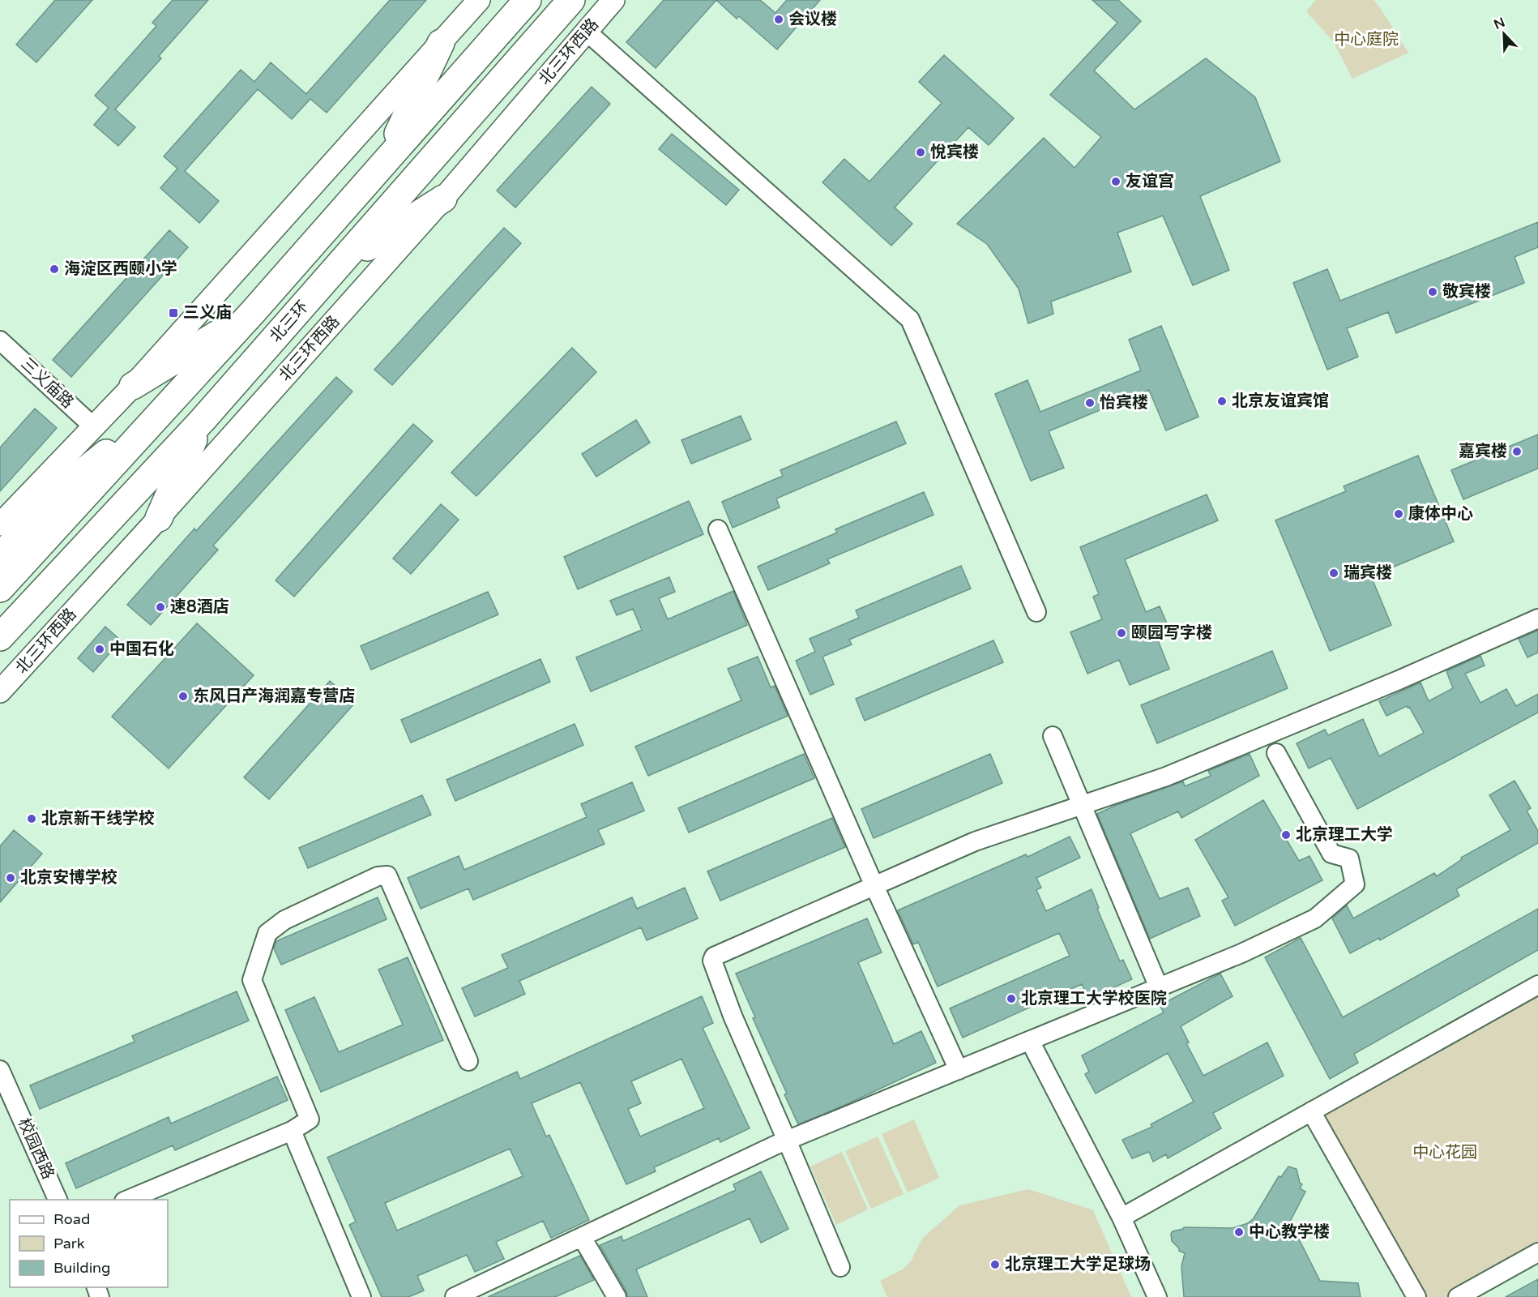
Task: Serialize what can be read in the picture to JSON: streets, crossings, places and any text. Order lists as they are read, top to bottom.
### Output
{
  "streets": {
    "highway": ["北三环"],
    "street": ["北三环西路", "三义庙路", "校园西路"]
  },
  "parks": ["中心庭院", "中心花园"],
  "places": {
    "other": [
      "会议楼",
      "悅宾楼",
      "友谊宫",
      "海淀区西颐小学",
      "敬宾楼",
      "北京友谊宾馆",
      "怡宾楼",
      "嘉宾楼",
      "康体中心",
      "瑞宾楼",
      "速8酒店",
      "颐园写字楼",
      "中国石化",
      "东风日产海润嘉专营店",
      "北京新干线学校",
      "北京理工大学",
      "北京安博学校",
      "北京理工大学校医院",
      "中心教学楼",
      "北京理工大学足球场"
    ],
    "transit": ["三义庙"]
  },
  "legend": ["Road", "Park", "Building"],
  "north": "top left"
}
